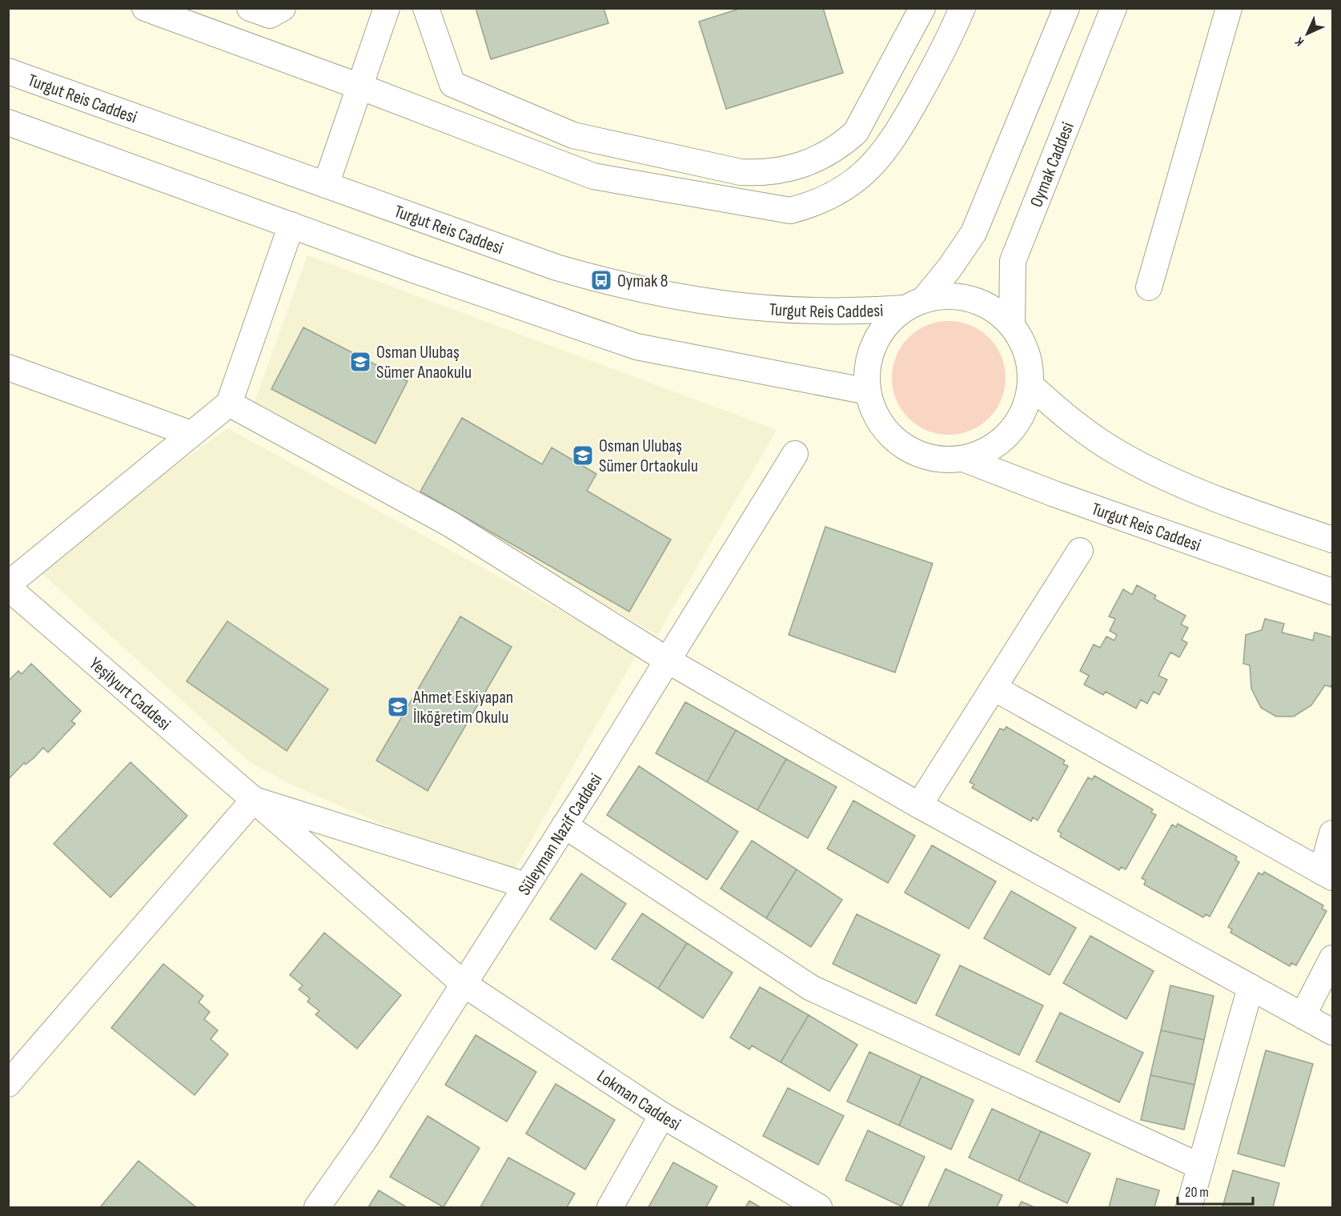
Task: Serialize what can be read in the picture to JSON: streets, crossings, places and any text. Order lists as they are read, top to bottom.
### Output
{
  "streets": {
    "street": [
      "Turgut Reis Caddesi",
      "Oymak Caddesi",
      "Yeşilyurt Caddesi",
      "Süleyman Nazif Caddesi",
      "Lokman Caddesi"
    ]
  },
  "crossings": [
    ["Turgut Reis Caddesi", "Oymak Caddesi"],
    ["Yeşilyurt Caddesi", "Süleyman Nazif Caddesi"],
    ["Yeşilyurt Caddesi", "Lokman Caddesi"],
    ["Süleyman Nazif Caddesi", "Lokman Caddesi"]
  ],
  "places": {
    "bus stop": ["Oymak 8"],
    "school or university": ["Osman Ulubaş Sümer Anaokulu", "Osman Ulubaş Sümer Ortaokulu", "Ahmet Eskiyapan İlköğretim Okulu"]
  },
  "scale_bar": "20 m",
  "north": "bottom left"
}
